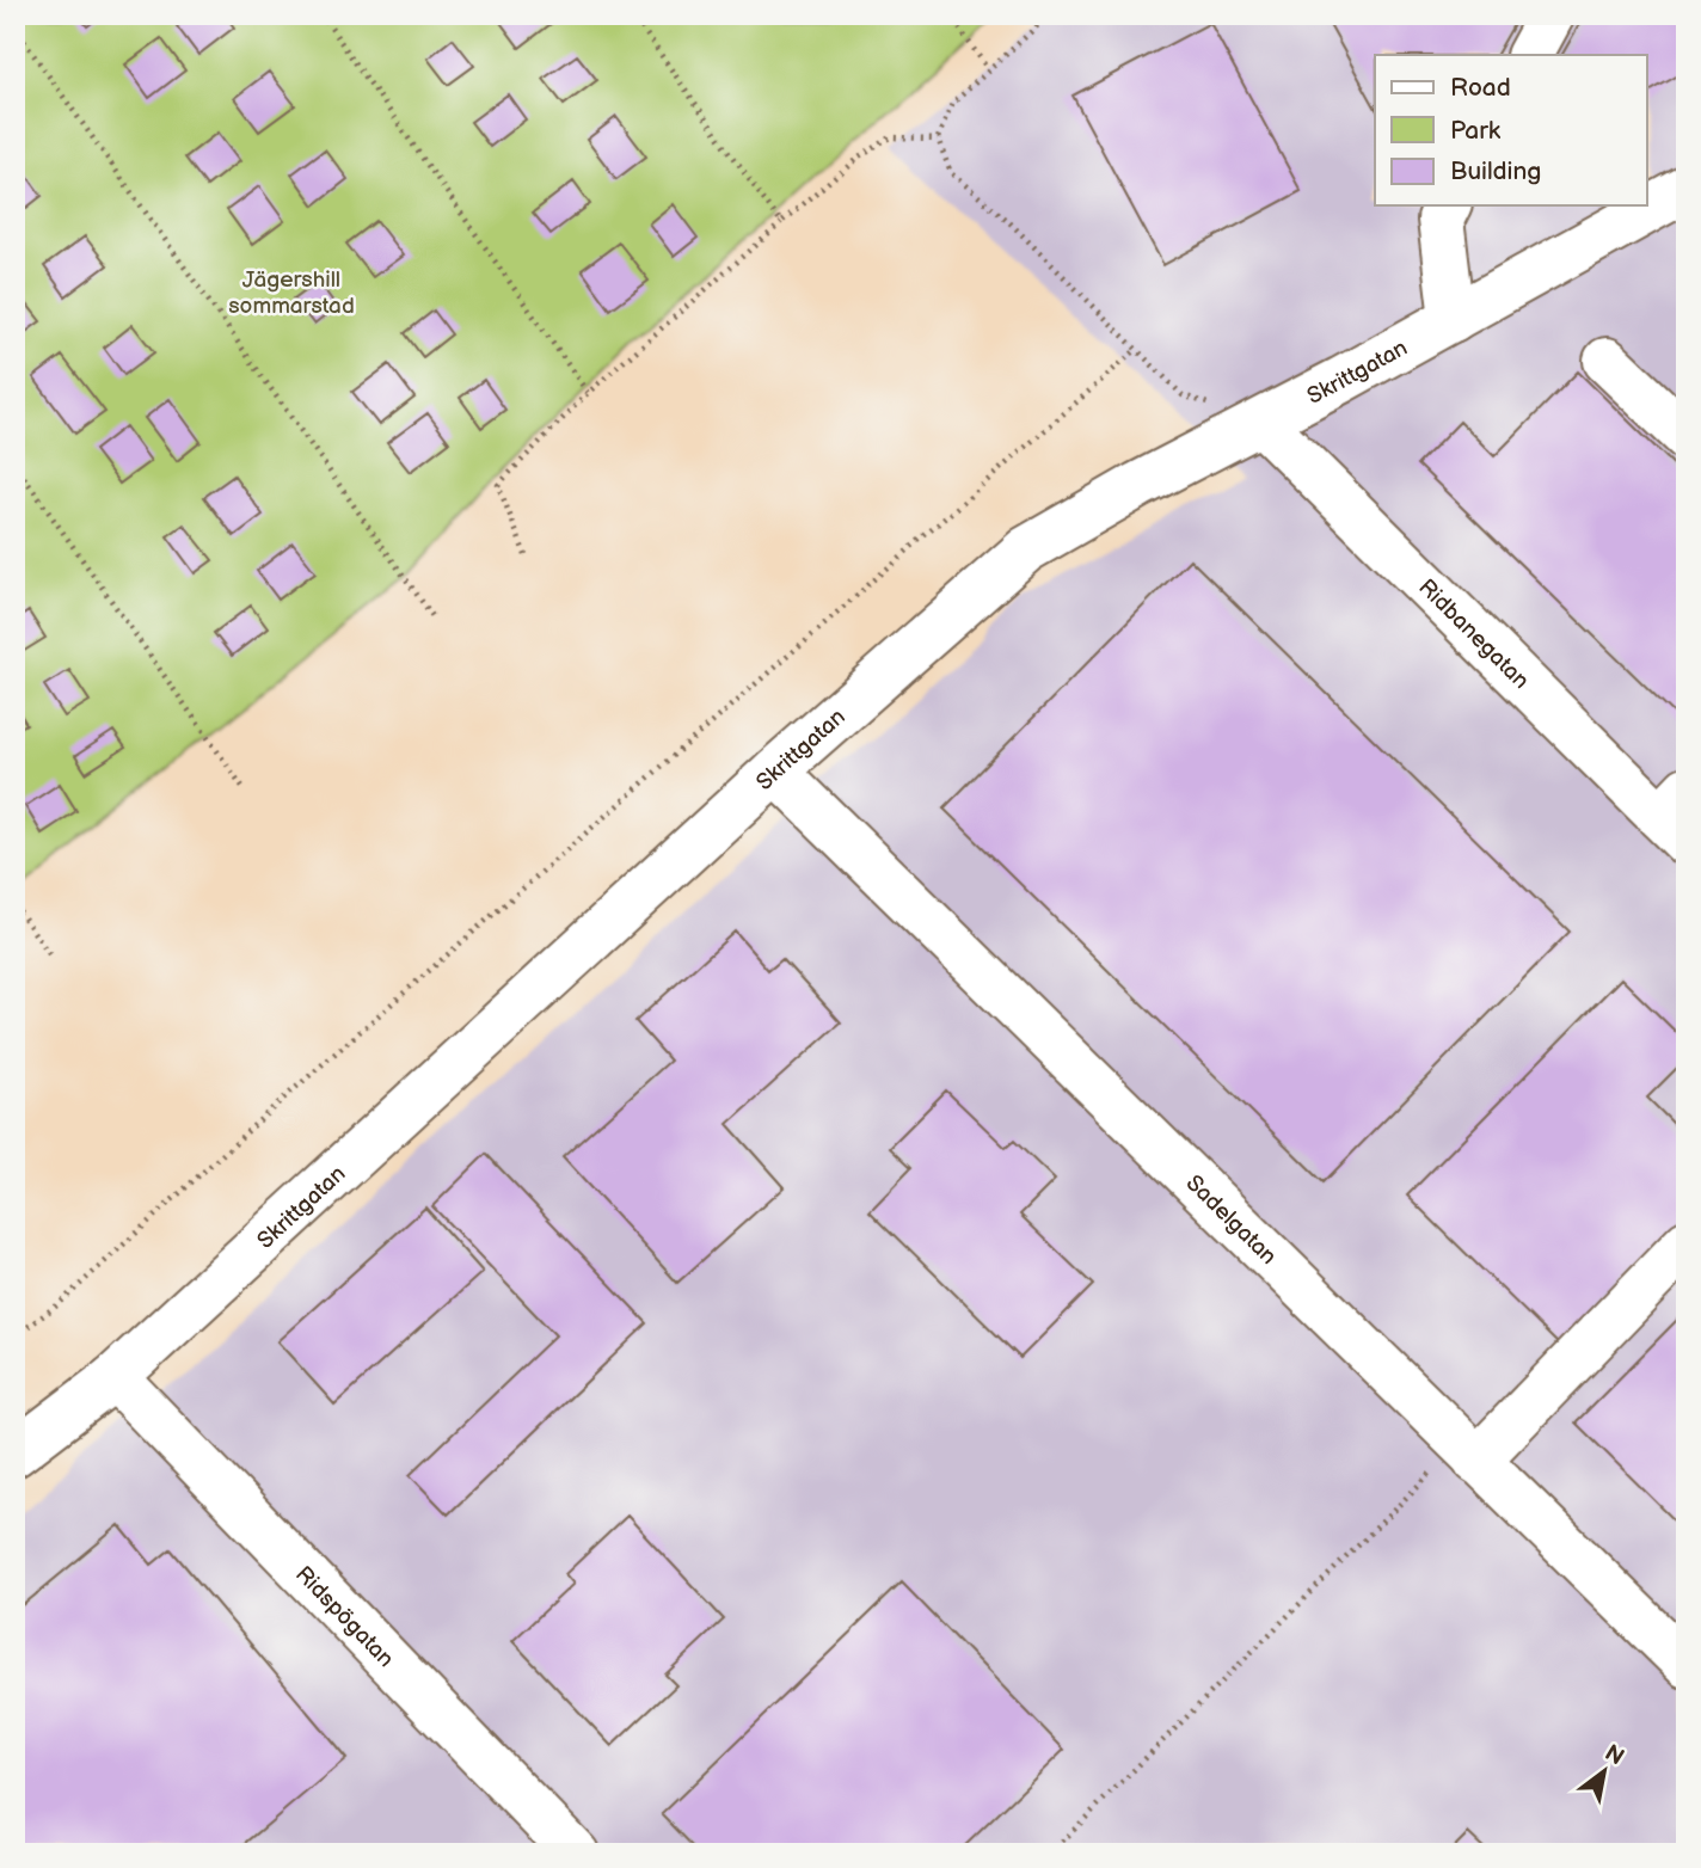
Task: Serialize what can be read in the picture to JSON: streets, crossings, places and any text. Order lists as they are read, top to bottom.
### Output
{
  "streets": {
    "street": [
      "Skrittgatan",
      "Ridbanegatan",
      "Sadelgatan",
      "Ridspögatan"
    ]
  },
  "crossings": [
    ["Skrittgatan", "Ridbanegatan"],
    ["Skrittgatan", "Sadelgatan"],
    ["Skrittgatan", "Ridspögatan"]
  ],
  "parks": ["Jägershill sommarstad"],
  "legend": ["Road", "Park", "Building"],
  "north": "top right"
}
